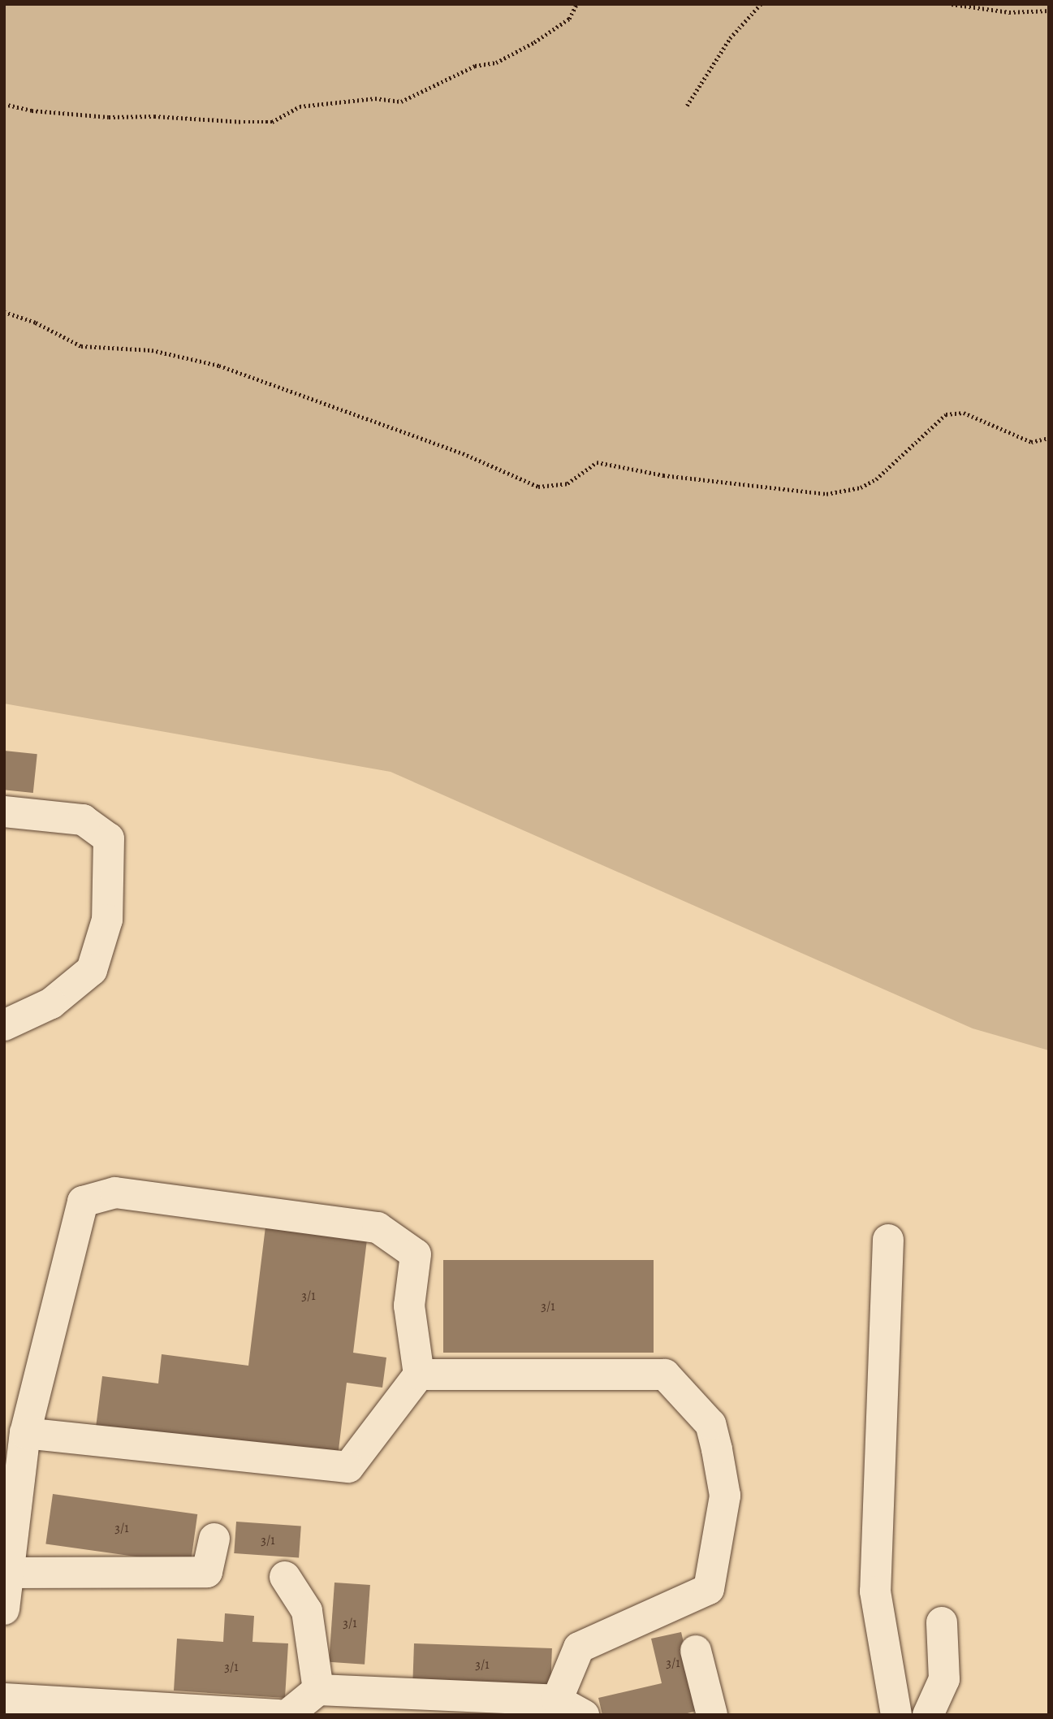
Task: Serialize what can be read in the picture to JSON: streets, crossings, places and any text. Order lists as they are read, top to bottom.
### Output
{
  "house_numbers": [
    "3/1",
    "3/1",
    "3/1",
    "3/1",
    "3/1",
    "3/1",
    "3/1",
    "3/1"
  ]
}
